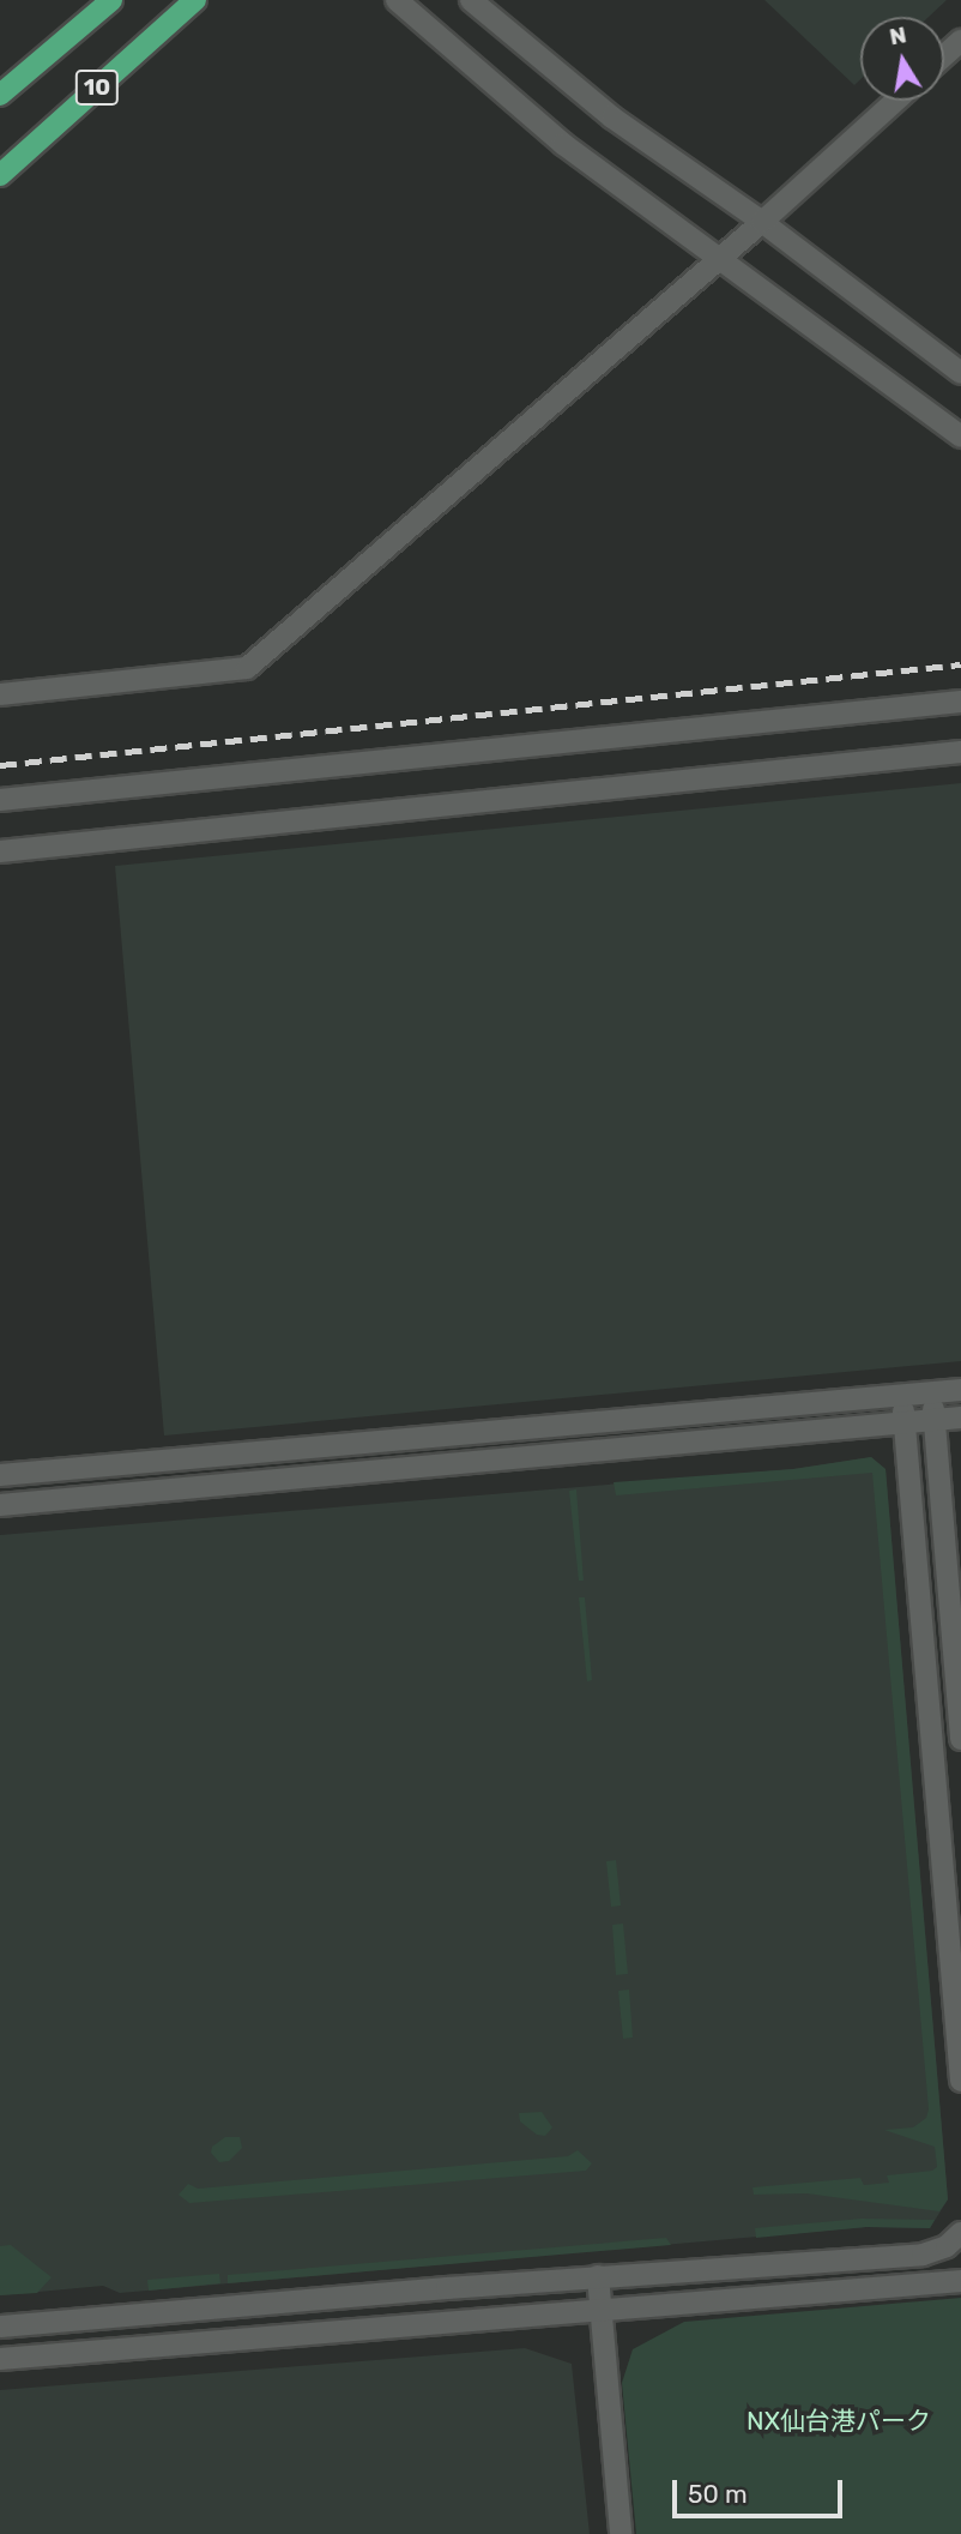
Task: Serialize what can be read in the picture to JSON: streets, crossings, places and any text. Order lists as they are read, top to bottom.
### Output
{
  "streets": {
    "main road": ["10"]
  },
  "parks": ["NX仙台港パーク"],
  "scale_bar": "50 m",
  "north": "top"
}
